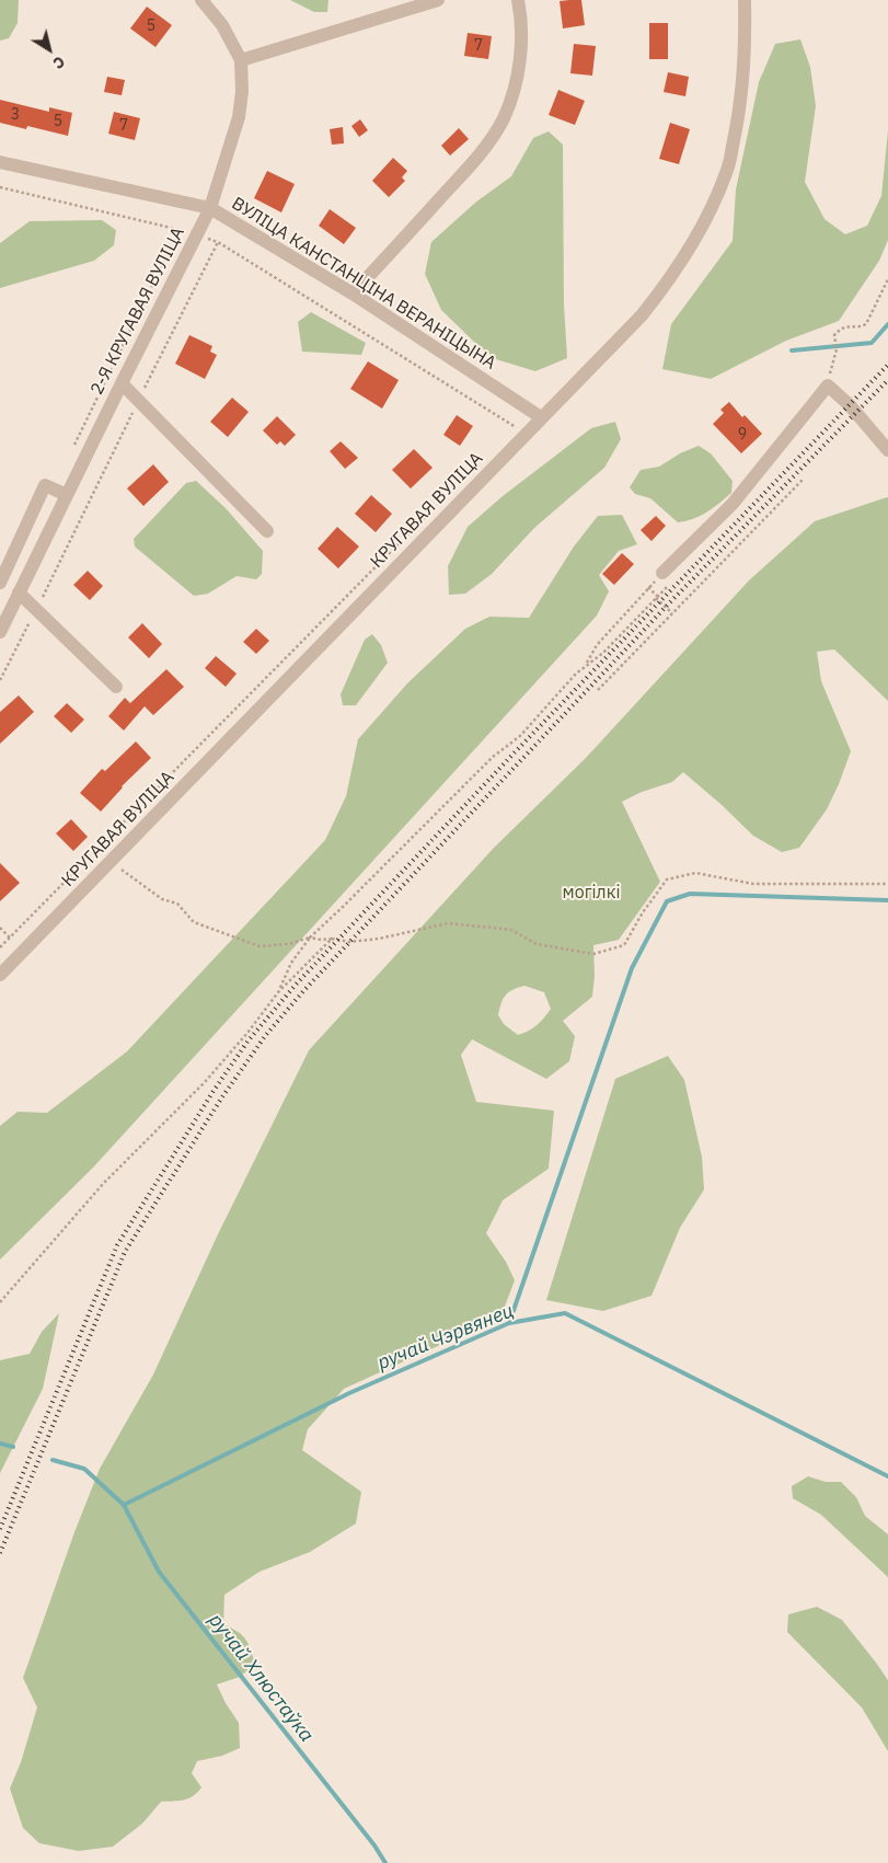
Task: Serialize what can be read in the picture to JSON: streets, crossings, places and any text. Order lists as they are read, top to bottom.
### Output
{
  "streets": {
    "street": ["ВУЛІЦА КАНСТАНЦІНА ВЕРАНІЦЫНА", "2-Я КРУГАВАЯ ВУЛІЦА", "КРУГАВАЯ ВУЛІЦА"]
  },
  "crossings": [
    ["ВУЛІЦА КАНСТАНЦІНА ВЕРАНІЦЫНА", "2-Я КРУГАВАЯ ВУЛІЦА"],
    ["ВУЛІЦА КАНСТАНЦІНА ВЕРАНІЦЫНА", "КРУГАВАЯ ВУЛІЦА"]
  ],
  "water": ["ручай Чэрвянец", "ручай Хлюстаўка"],
  "parks": ["могілкі"],
  "house_numbers": [
    "5",
    "7",
    "3",
    "5",
    "7",
    "9"
  ],
  "north": "bottom right"
}
